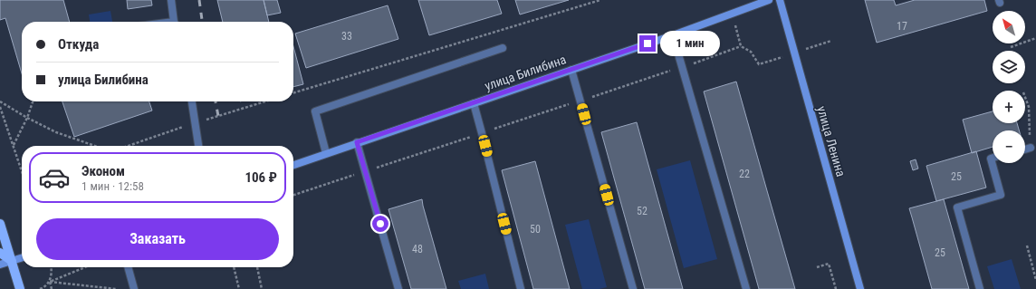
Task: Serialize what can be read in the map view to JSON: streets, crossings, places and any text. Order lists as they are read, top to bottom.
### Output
{
  "streets": {
    "main road": ["улица Билибина", "улица Ленина"]
  },
  "house_numbers": [
    "17",
    "33",
    "22",
    "25",
    "52",
    "50",
    "48",
    "25"
  ],
  "north": "top left",
  "page": {
    "map_buttons": ["+", "−"],
    "banner": ["Откуда", "улица Билибина"],
    "bubble": "1 мин",
    "list": [
      {
        "name": "Эконом",
        "note": "1 мин · 12:58",
        "value": "106 ₽"
      }
    ],
    "buttons": "Заказать"
  }
}
